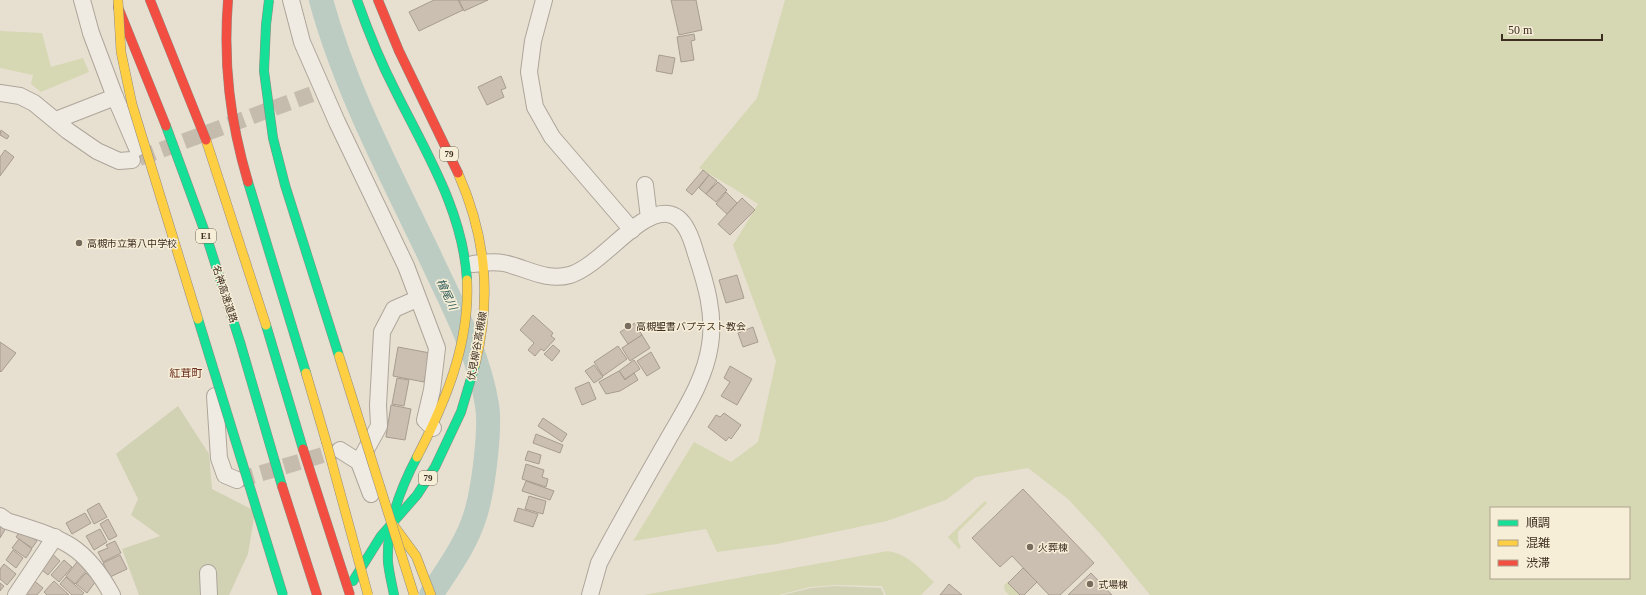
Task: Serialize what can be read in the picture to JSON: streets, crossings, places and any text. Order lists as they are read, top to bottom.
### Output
{
  "streets": {
    "main road": [
      "79",
      "E1",
      "名神高速道路",
      "伏見柳谷高槻線"
    ]
  },
  "districts": ["紅茸町"],
  "water": ["檜尾川"],
  "places": [
    "高槻市立第八中学校",
    "高槻聖書バプテスト教会",
    "火葬棟",
    "式場棟"
  ],
  "legend": ["順調", "混雑", "渋滞"],
  "scale_bar": "50 m"
}
